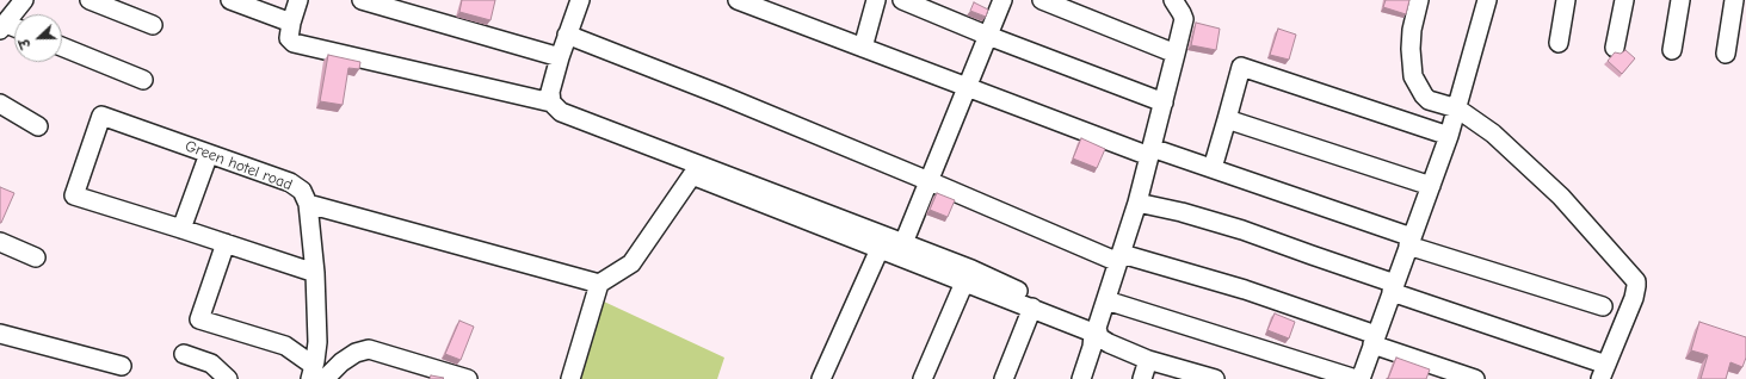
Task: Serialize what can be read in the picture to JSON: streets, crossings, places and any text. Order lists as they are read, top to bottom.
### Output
{
  "streets": {
    "street": ["Green hotel road"]
  },
  "north": "left"
}
